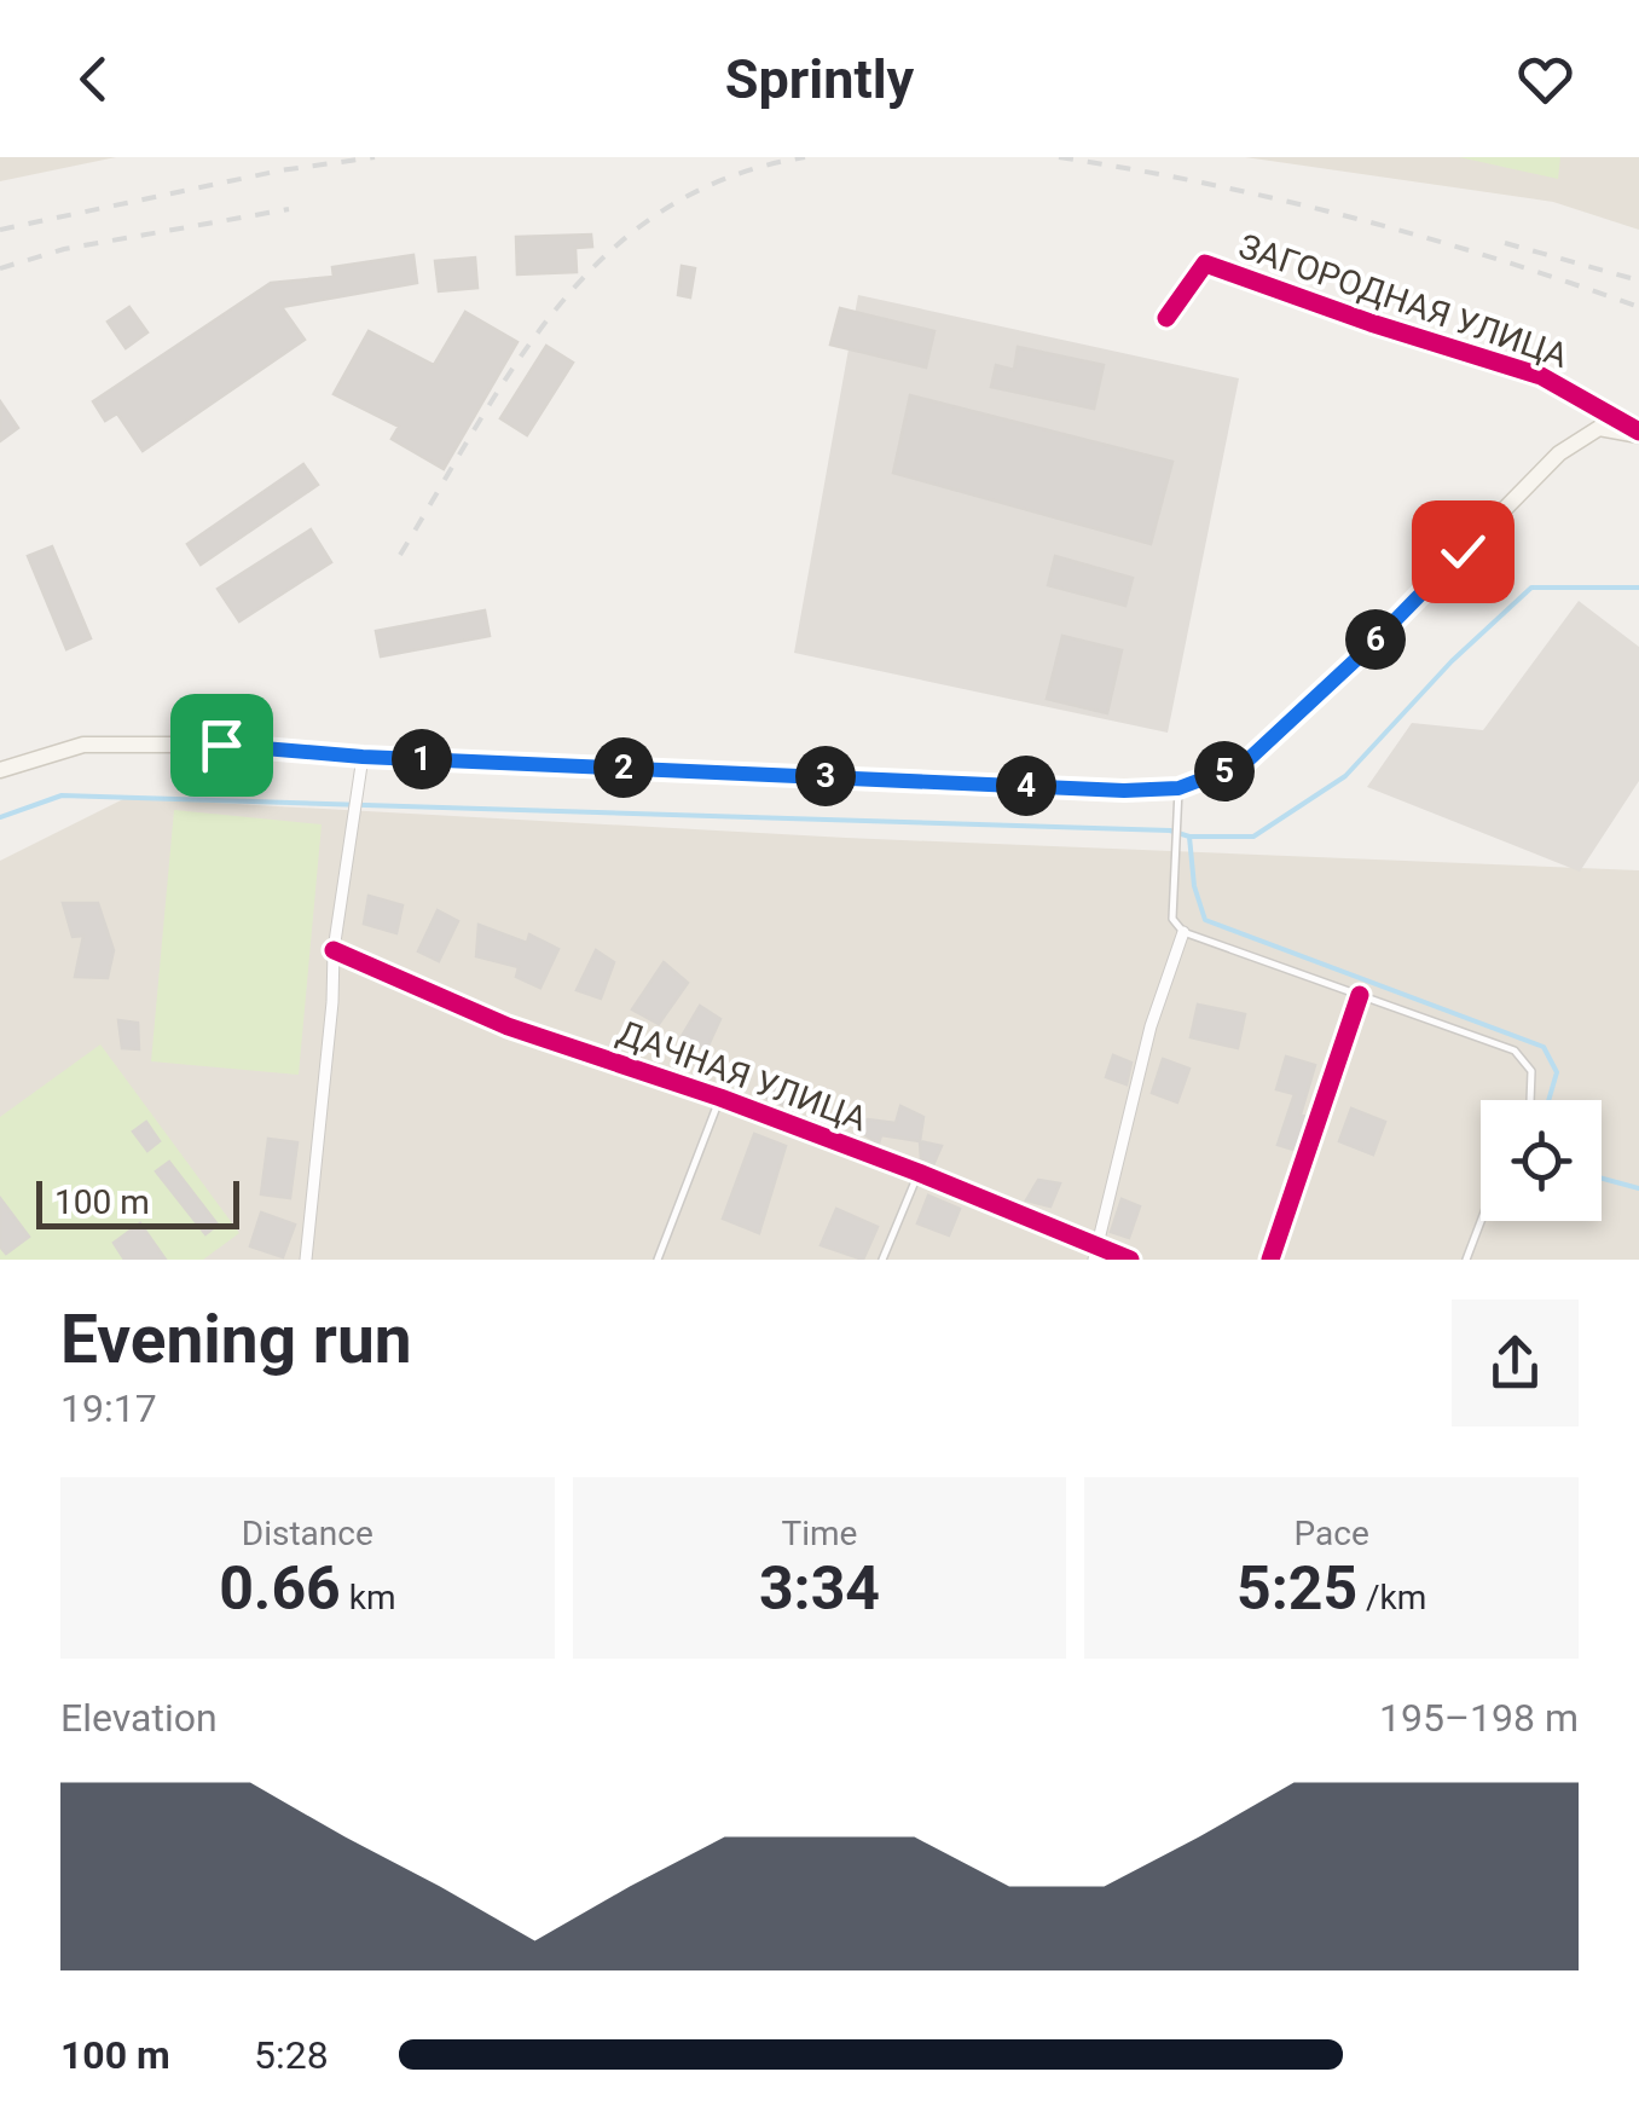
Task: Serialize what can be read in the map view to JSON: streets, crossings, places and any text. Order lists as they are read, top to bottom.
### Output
{
  "streets": {
    "main road": ["ЗАГОРОДНАЯ УЛИЦА"],
    "street": ["ДАЧНАЯ УЛИЦА"]
  },
  "scale_bar": "100 m",
  "page": {
    "header": "Sprintly",
    "pins": [
      "6",
      "1",
      "2",
      "5",
      "3",
      "4"
    ],
    "scale": "100 m",
    "heading": ["Evening run", "19:17"],
    "stats": [
      ["Distance", "0.66 km"],
      ["Time", "3:34"],
      ["Pace", "5:25 /km"]
    ],
    "chart": ["Elevation", "195–198 m"],
    "list": [
      {
        "name": "100 m",
        "note": "5:28"
      }
    ]
  }
}
